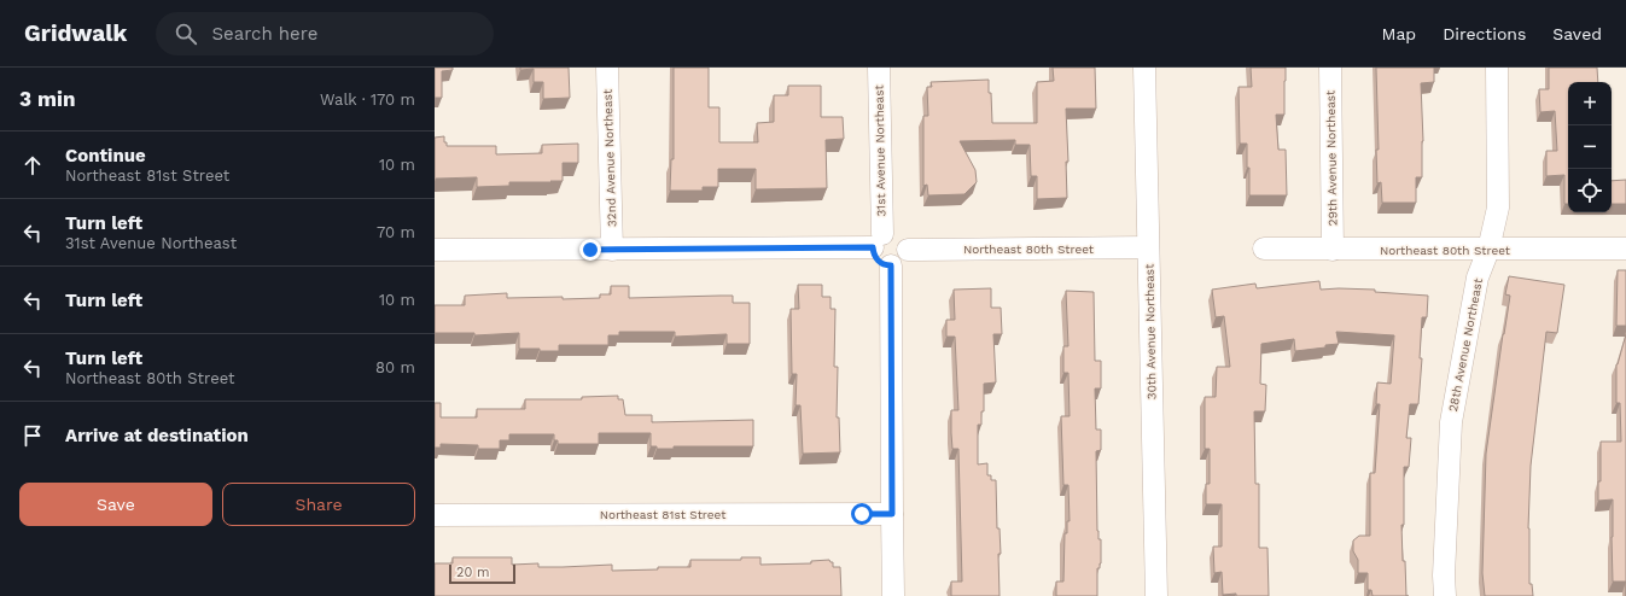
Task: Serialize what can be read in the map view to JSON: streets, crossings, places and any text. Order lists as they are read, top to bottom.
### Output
{
  "streets": {
    "street": [
      "31st Avenue Northeast",
      "32nd Avenue Northeast",
      "29th Avenue Northeast",
      "Northeast 80th Street",
      "30th Avenue Northeast",
      "28th Avenue Northeast",
      "Northeast 81st Street"
    ]
  },
  "crossings": [
    ["31st Avenue Northeast", "Northeast 80th Street"],
    ["29th Avenue Northeast", "Northeast 80th Street"],
    ["Northeast 80th Street", "30th Avenue Northeast"],
    ["Northeast 80th Street", "28th Avenue Northeast"]
  ],
  "scale_bar": "20 m",
  "page": {
    "header": "Gridwalk",
    "search": "Search here",
    "nav": ["Map", "Directions", "Saved"],
    "heading": ["3 min", "Walk · 170 m"],
    "map_buttons": ["+", "−"],
    "list": [
      ["Continue", "Northeast 81st Street", "10 m"],
      ["Turn left", "31st Avenue Northeast", "70 m"],
      ["Turn left", "10 m"],
      ["Turn left", "Northeast 80th Street", "80 m"],
      "Arrive at destination"
    ],
    "buttons": ["Save", "Share"],
    "scale": "20 m"
  }
}
